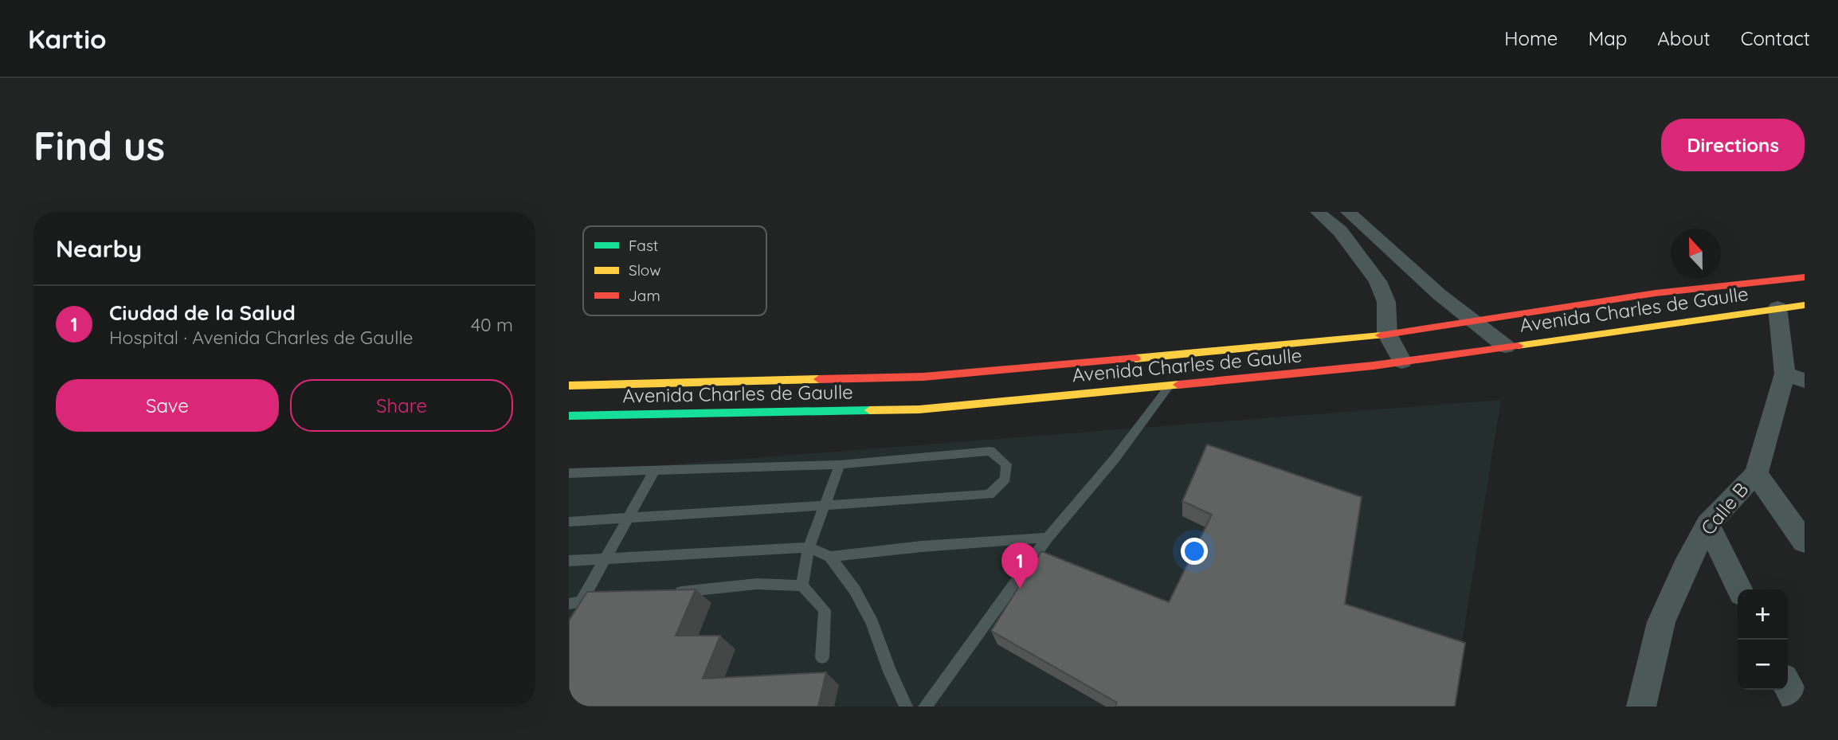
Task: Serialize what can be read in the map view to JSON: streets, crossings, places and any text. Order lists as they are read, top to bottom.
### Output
{
  "streets": {
    "main road": ["Avenida Charles de Gaulle"],
    "street": ["Calle B"]
  },
  "crossings": [
    ["Avenida Charles de Gaulle", "Calle B"]
  ],
  "legend": ["Fast", "Slow", "Jam"],
  "north": "top",
  "page": {
    "header": "Kartio",
    "nav": [
      "Home",
      "Map",
      "About",
      "Contact"
    ],
    "buttons": [
      "Directions",
      ["Save", "Share"]
    ],
    "title": "Find us",
    "heading": "Nearby",
    "list": [
      {
        "mark": "1",
        "name": "Ciudad de la Salud",
        "note": "Hospital · Avenida Charles de Gaulle",
        "value": "40 m"
      }
    ],
    "pins": "1",
    "map_buttons": ["+", "−"]
  }
}
